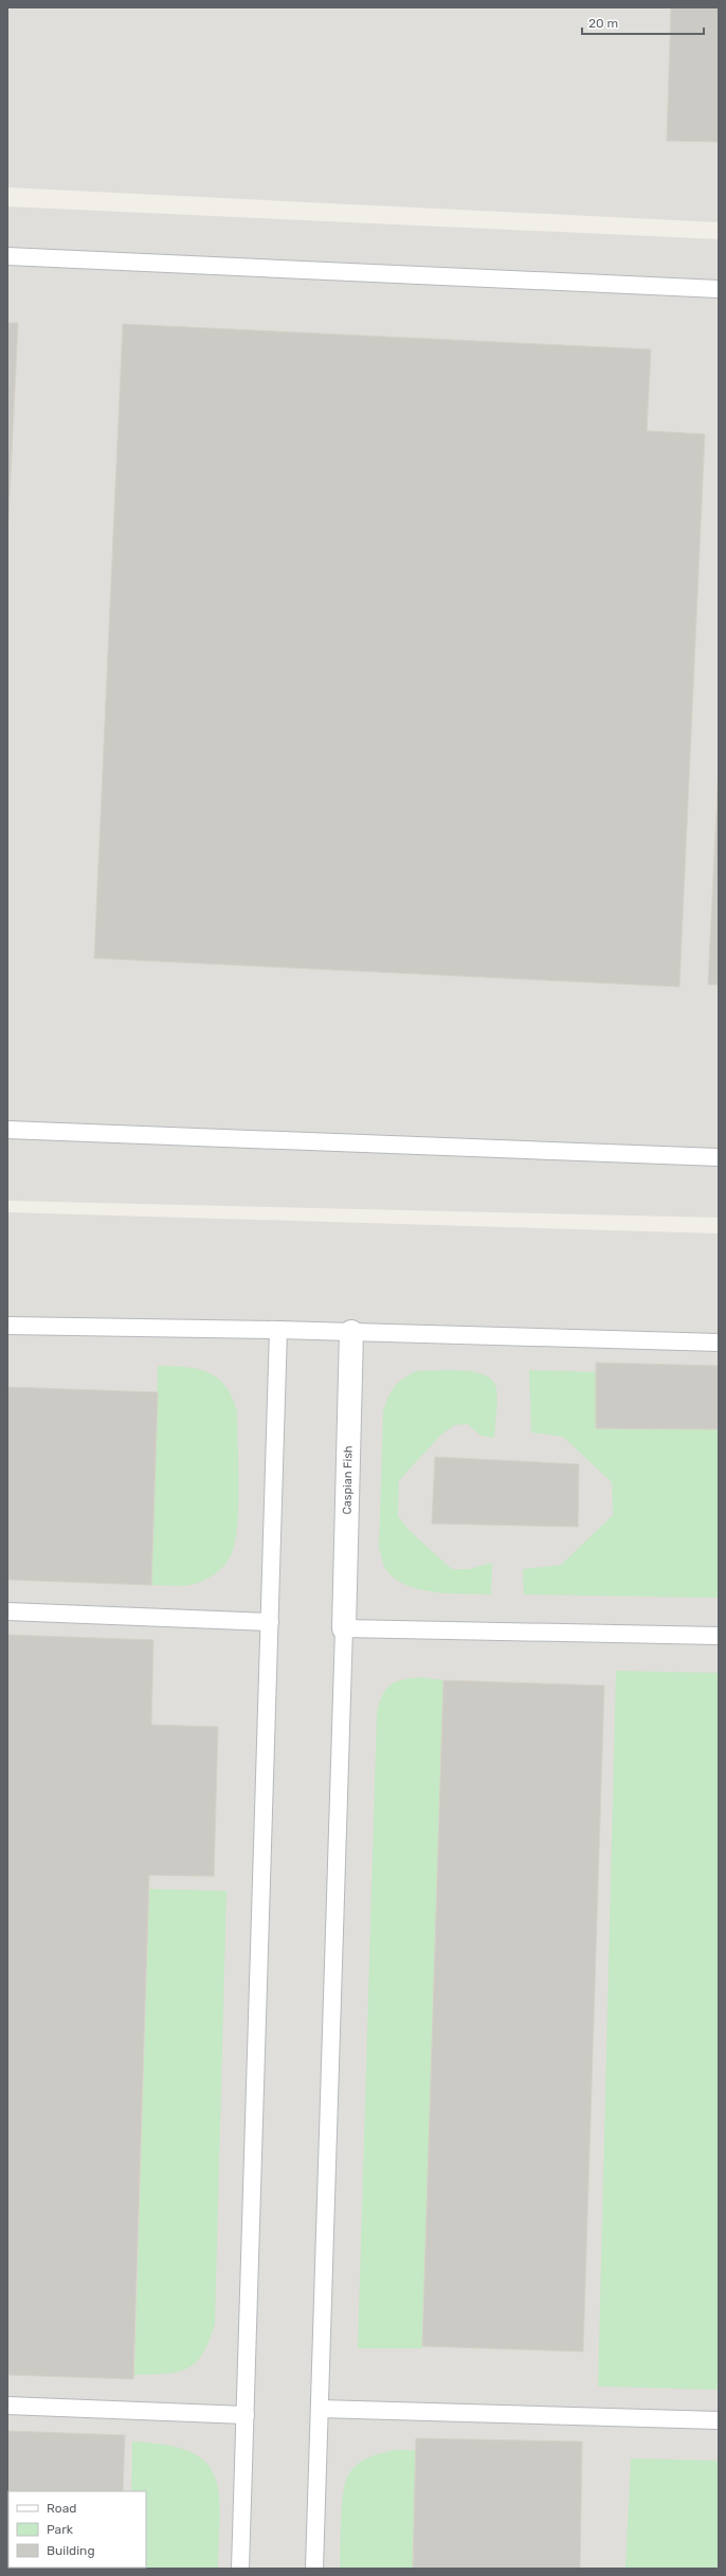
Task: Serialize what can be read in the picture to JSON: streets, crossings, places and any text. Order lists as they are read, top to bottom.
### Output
{
  "streets": {
    "street": ["Caspian Fish"]
  },
  "legend": ["Road", "Park", "Building"],
  "scale_bar": "20 m"
}
